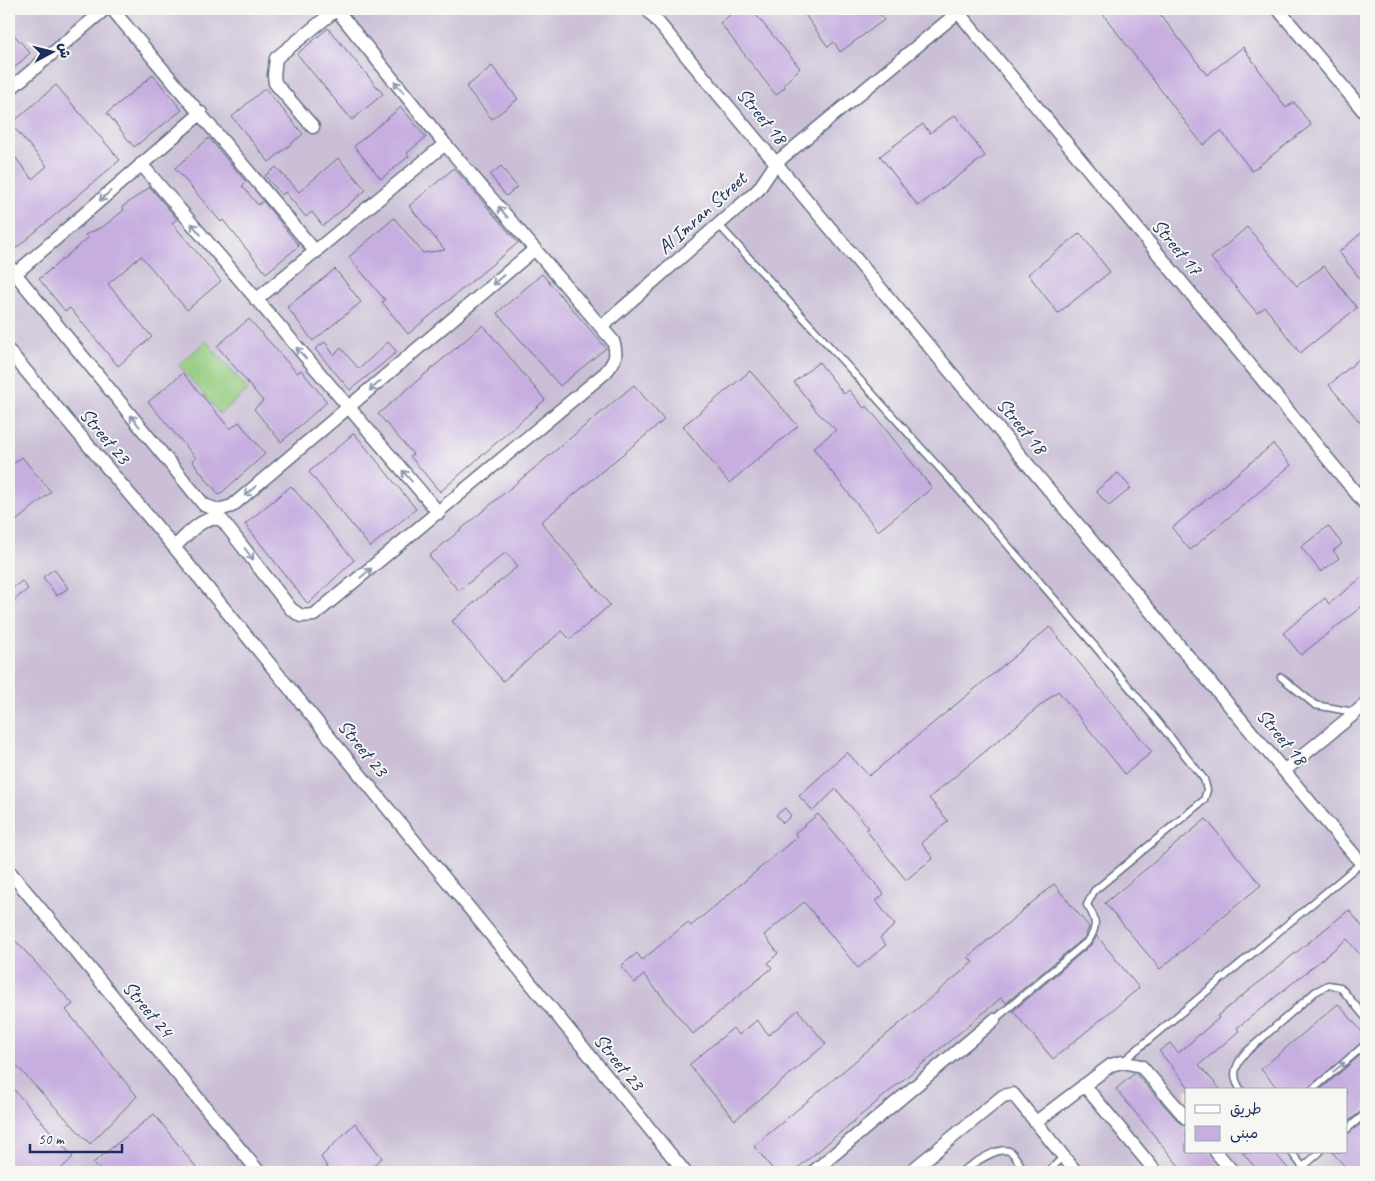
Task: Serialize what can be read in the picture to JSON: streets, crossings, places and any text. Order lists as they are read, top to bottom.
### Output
{
  "streets": {
    "street": [
      "Street 18",
      "Al Imran Street",
      "Street 17",
      "Street 23",
      "Street 24"
    ]
  },
  "crossings": [
    ["Street 18", "Al Imran Street"],
    ["Al Imran Street", "Street 17"]
  ],
  "legend": ["طريق", "مبنى"],
  "scale_bar": "50 m",
  "north": "right"
}
